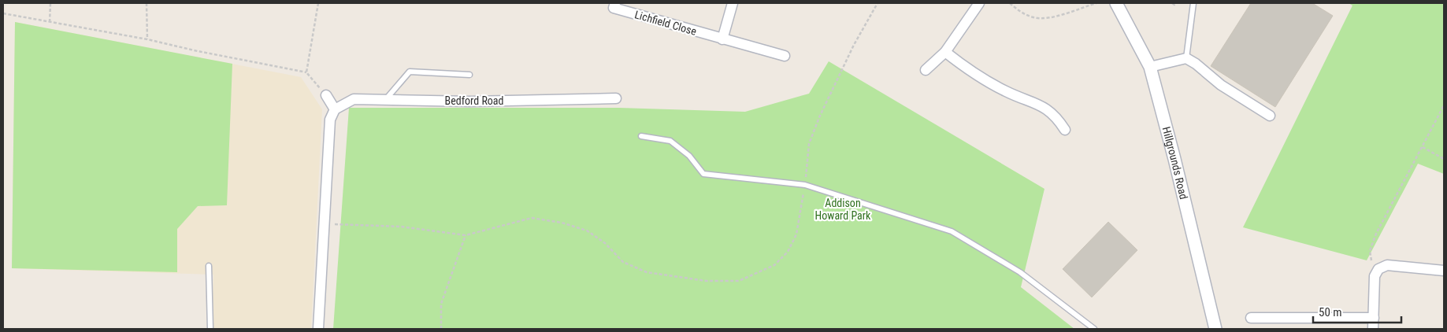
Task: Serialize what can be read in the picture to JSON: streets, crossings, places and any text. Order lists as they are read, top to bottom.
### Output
{
  "streets": {
    "street": ["Lichfield Close", "Bedford Road", "Hillgrounds Road"]
  },
  "parks": ["Addison Howard Park"],
  "scale_bar": "50 m"
}
